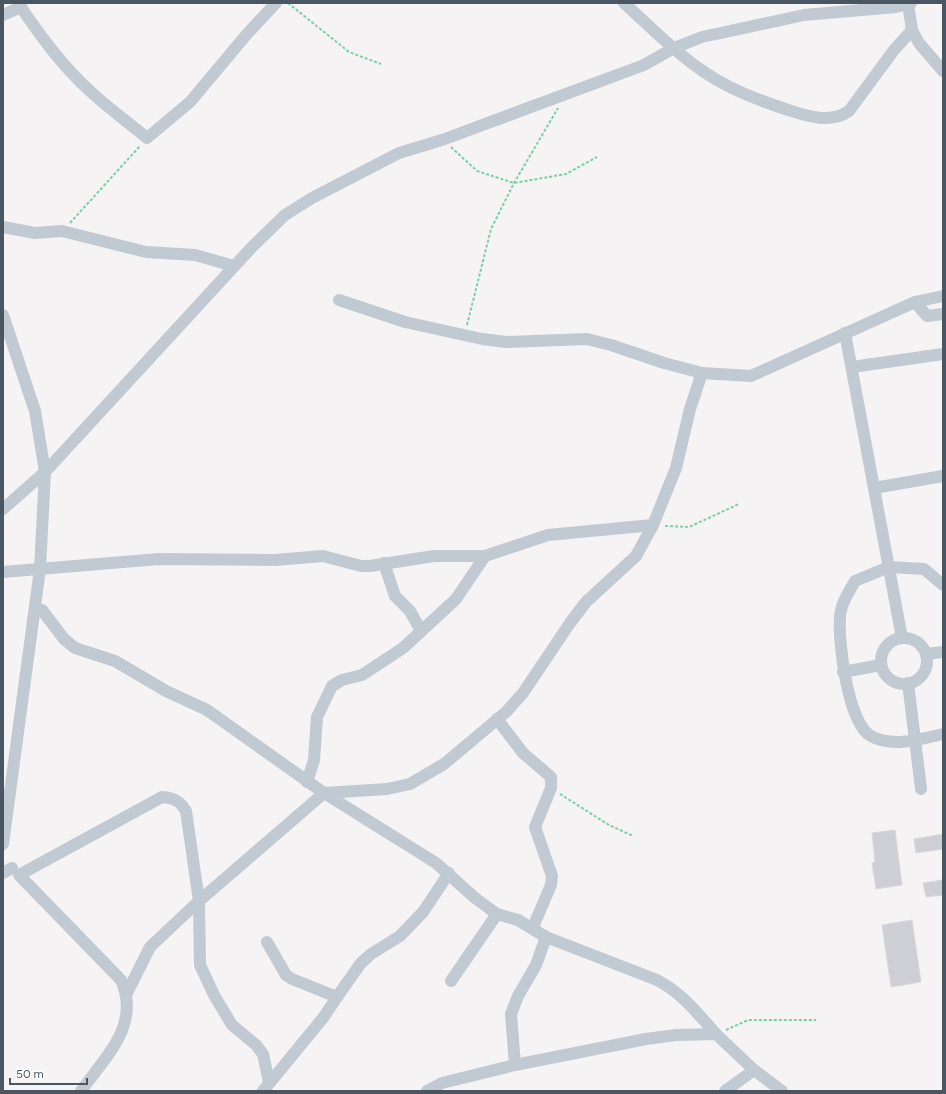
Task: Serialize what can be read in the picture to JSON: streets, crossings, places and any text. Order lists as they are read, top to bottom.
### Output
{
  "scale_bar": "50 m"
}
